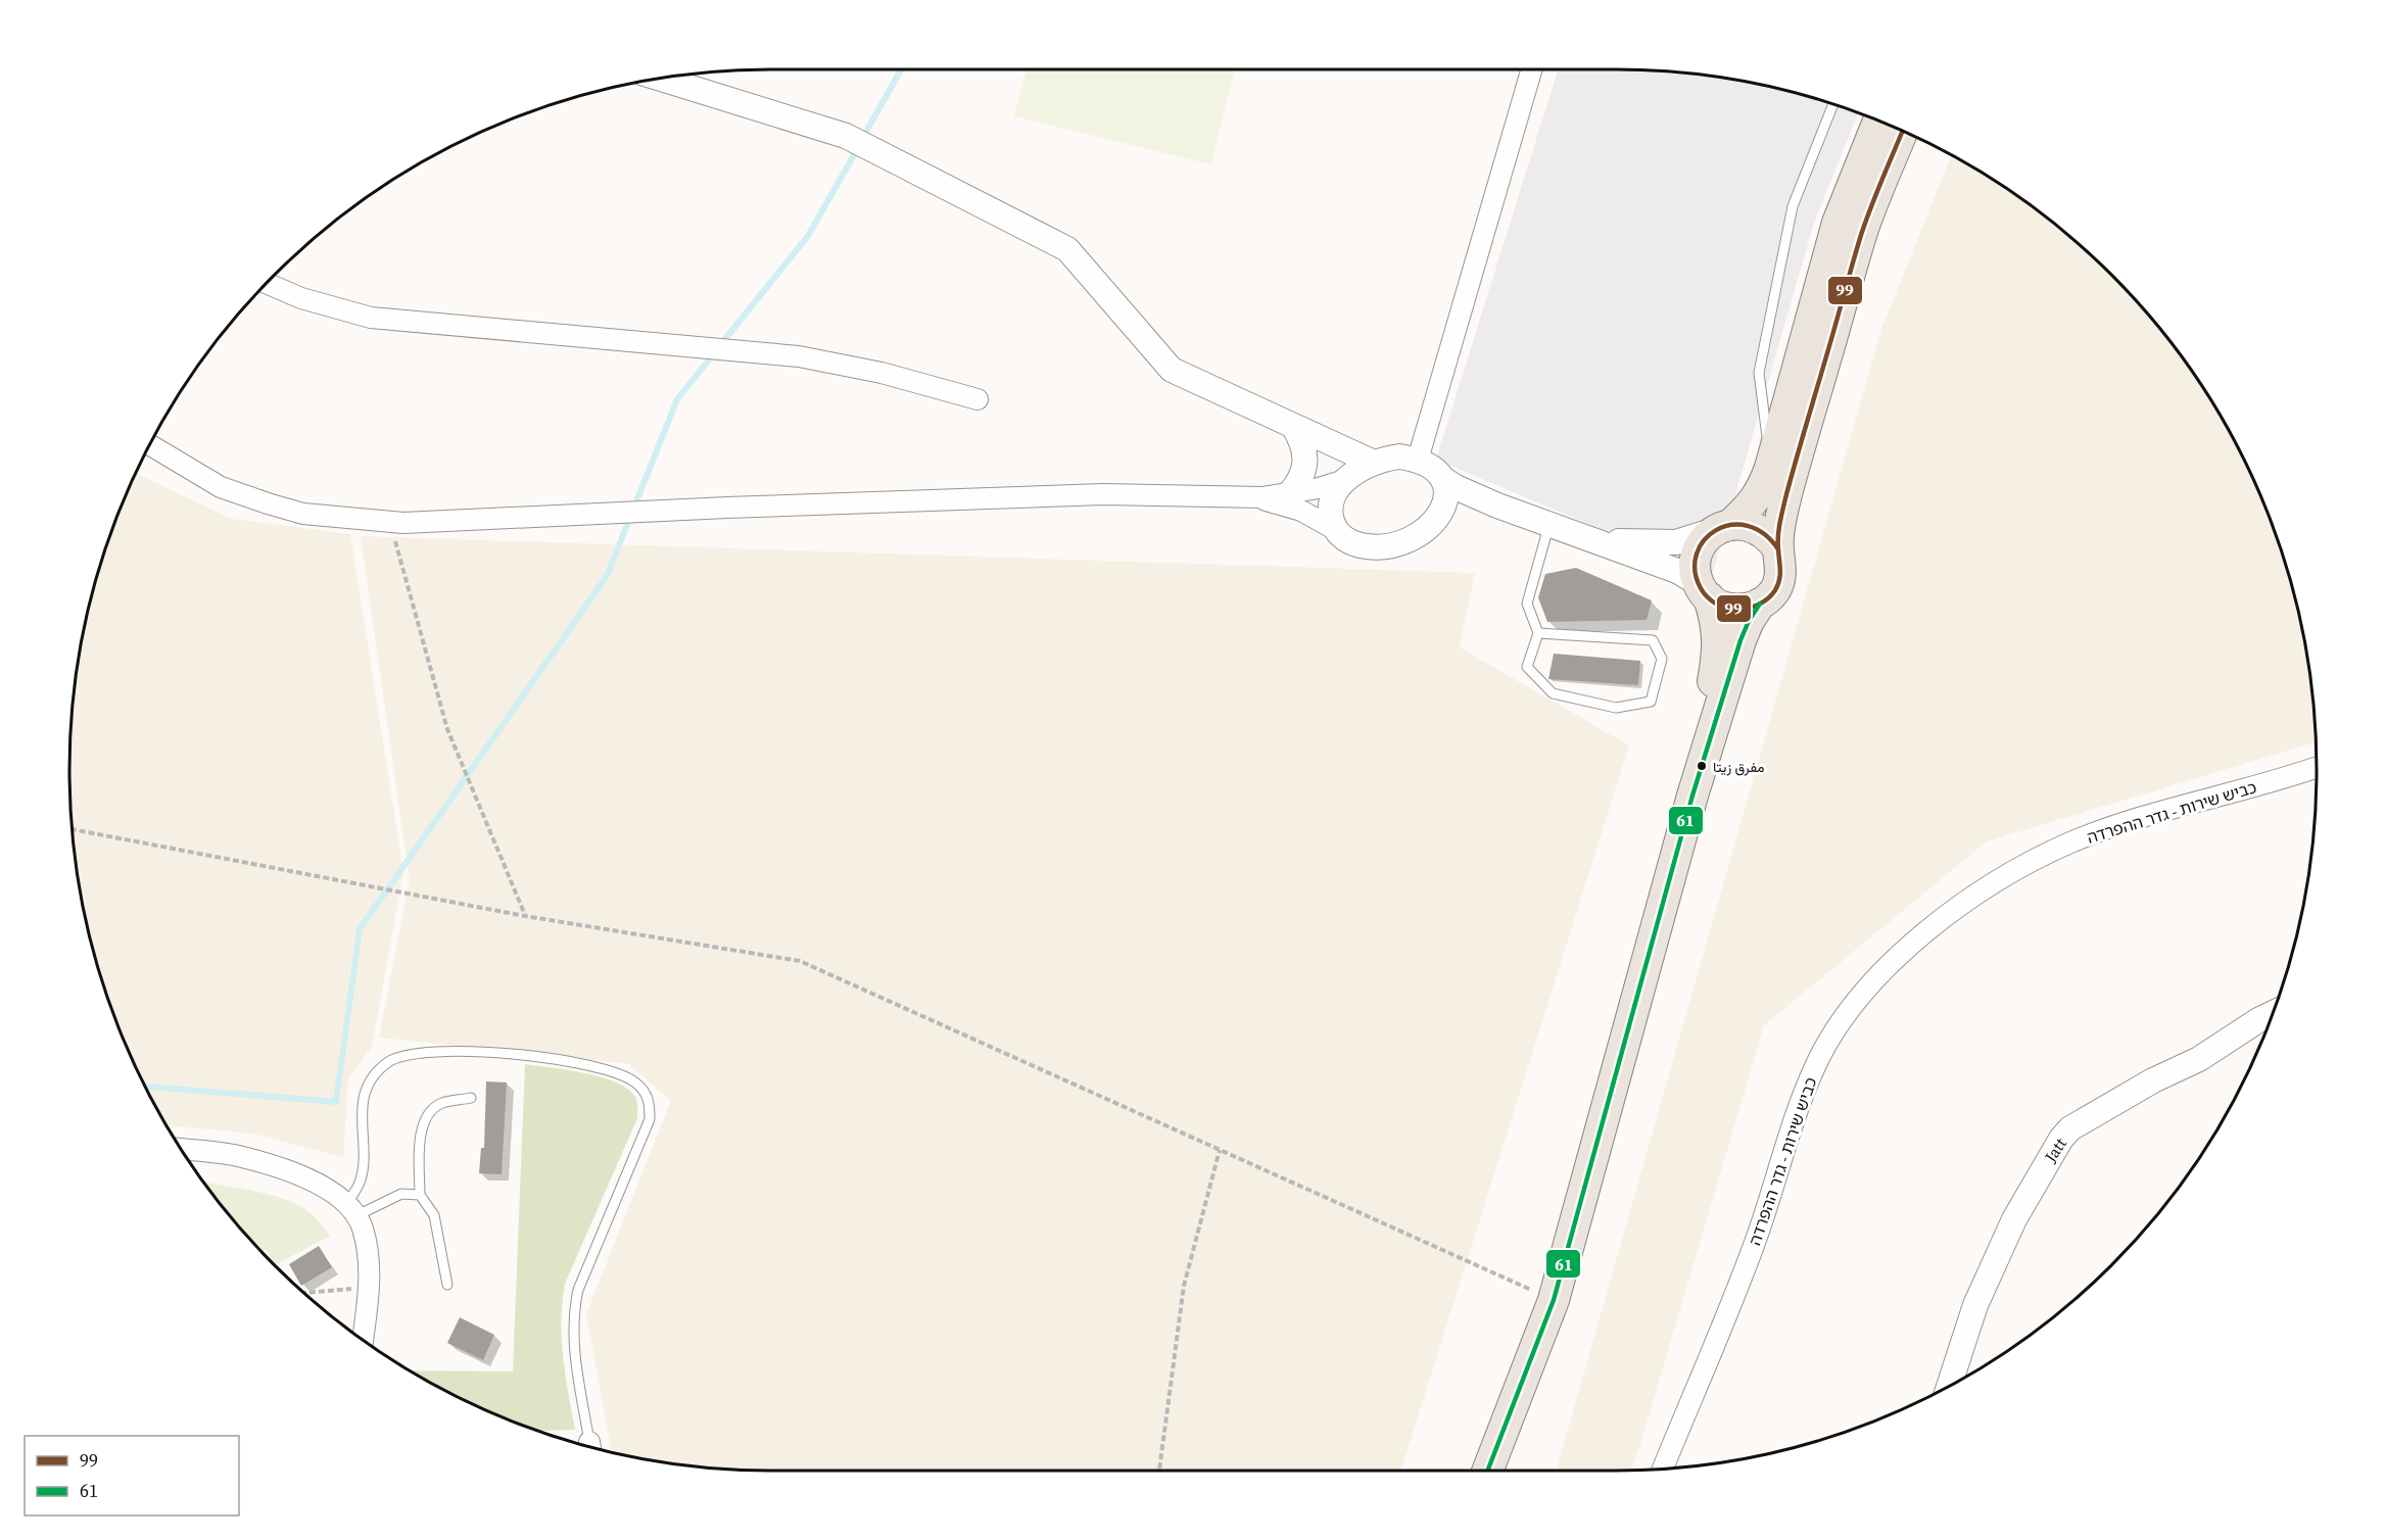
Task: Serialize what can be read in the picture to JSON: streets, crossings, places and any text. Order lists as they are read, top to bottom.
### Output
{
  "streets": {
    "street": ["כביש שירות - גדר ההפרדה", "Jatt"]
  },
  "places": ["مفرق زيتا"],
  "lines": ["transit line 99", "transit line 61"],
  "legend": ["99", "61"]
}
